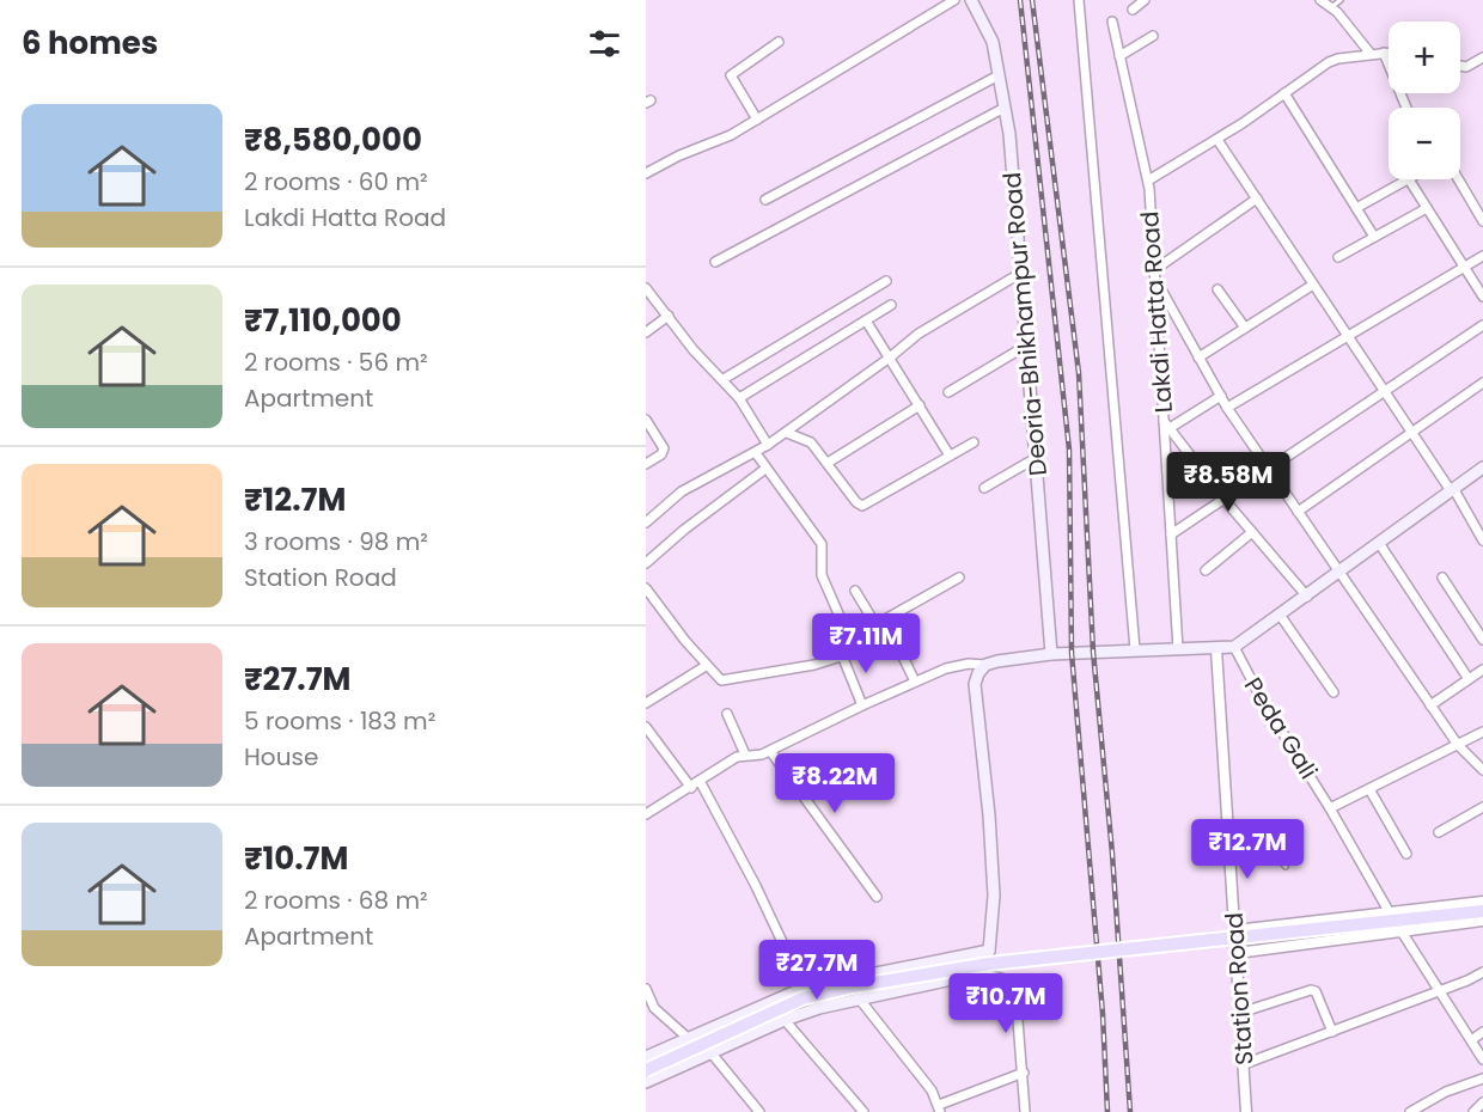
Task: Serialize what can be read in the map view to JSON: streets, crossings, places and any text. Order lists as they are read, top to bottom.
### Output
{
  "streets": {
    "main road": ["Deoria-Bhikhampur Road"],
    "street": ["Lakdi Hatta Road", "Peda Gali", "Station Road"]
  },
  "page": {
    "heading": "6 homes",
    "map_buttons": ["+", "−"],
    "list": [
      {
        "name": "₹8,580,000",
        "note": "2 rooms · 60 m² · Lakdi Hatta Road"
      },
      {
        "name": "₹7,110,000",
        "note": "2 rooms · 56 m² · Apartment"
      },
      {
        "name": "₹12.7M",
        "note": "3 rooms · 98 m² · Station Road"
      },
      {
        "name": "₹27.7M",
        "note": "5 rooms · 183 m² · House"
      },
      {
        "name": "₹10.7M",
        "note": "2 rooms · 68 m² · Apartment"
      }
    ],
    "price": [
      "₹8.58M",
      "₹7.11M",
      "₹8.22M",
      "₹12.7M",
      "₹27.7M",
      "₹10.7M"
    ]
  }
}
